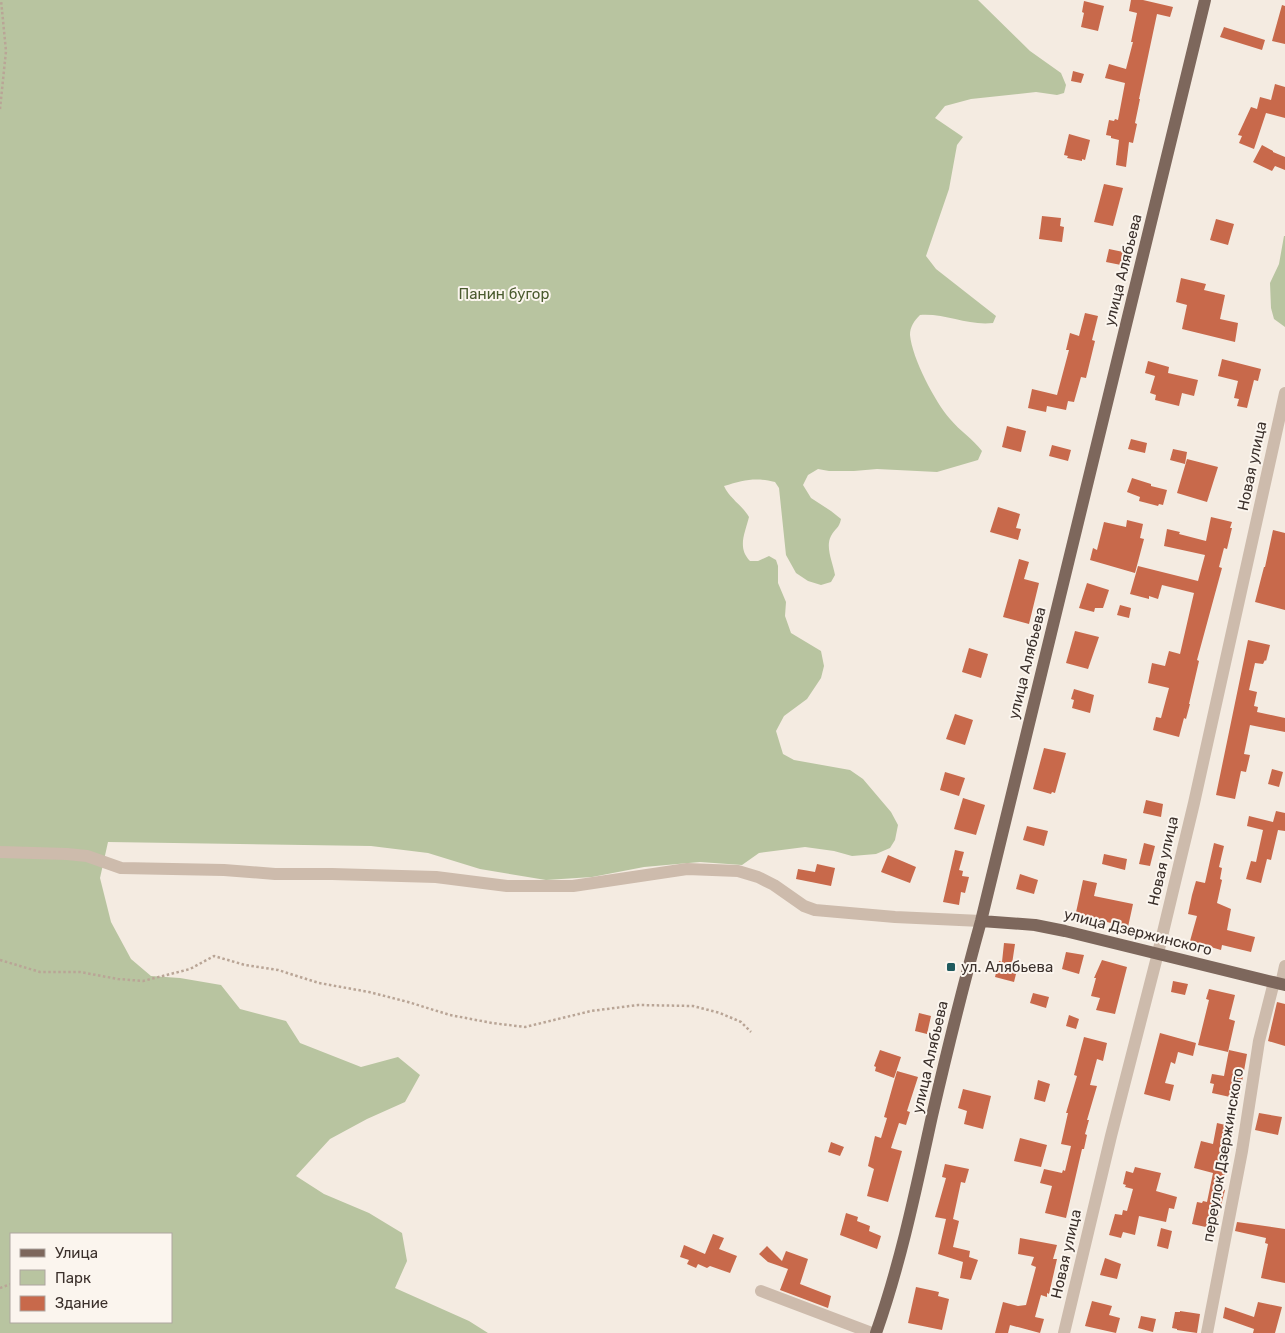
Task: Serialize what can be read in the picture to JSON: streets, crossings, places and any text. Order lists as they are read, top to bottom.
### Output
{
  "streets": {
    "main road": ["улица Алябьева", "улица Дзержинского"],
    "street": ["Новая улица", "переулок Дзержинского"]
  },
  "crossings": [
    ["улица Алябьева", "улица Дзержинского"],
    ["Новая улица", "улица Дзержинского"],
    ["улица Дзержинского", "переулок Дзержинского"]
  ],
  "parks": ["Панин бугор"],
  "places": {
    "transit": ["ул. Алябьева"]
  },
  "legend": ["Улица", "Парк", "Здание"]
}
